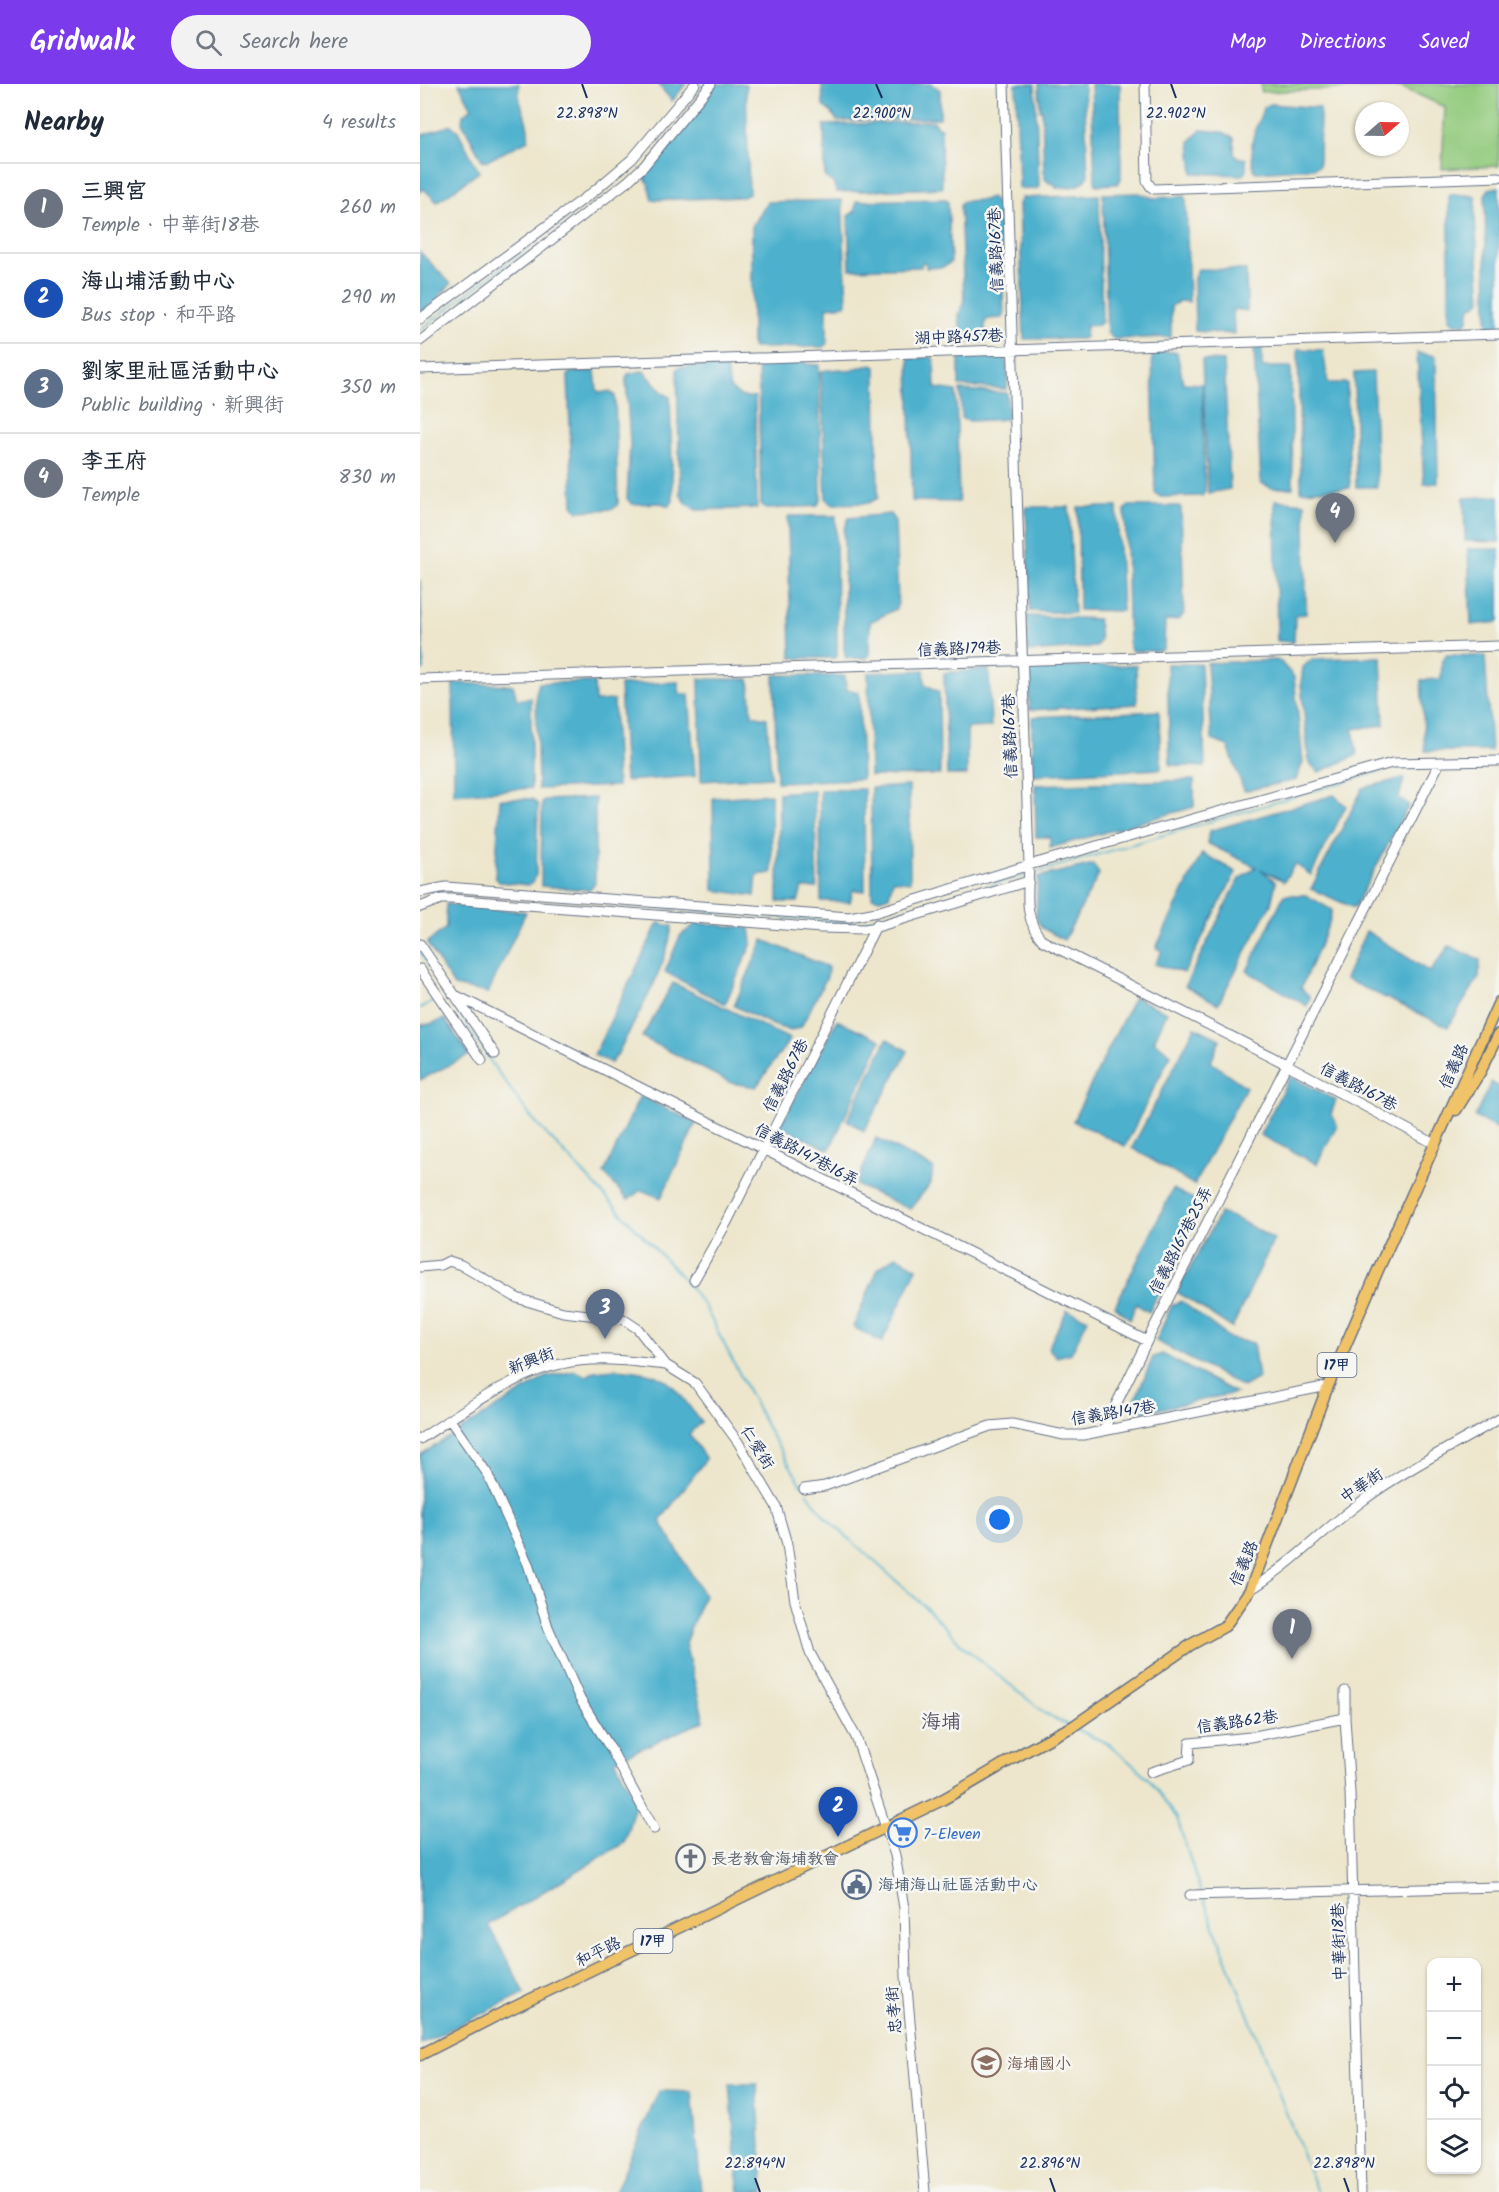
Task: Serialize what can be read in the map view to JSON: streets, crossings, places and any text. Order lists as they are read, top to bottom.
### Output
{
  "streets": {
    "main road": ["信義路", "17甲", "和平路"],
    "street": [
      "信義路167巷",
      "湖中路457巷",
      "信義路179巷",
      "信義路67巷",
      "信義路147巷16弄",
      "信義路167巷25弄",
      "新興街",
      "信義路147巷",
      "仁愛街",
      "中華街",
      "信義路62巷",
      "中華街18巷",
      "忠孝街"
    ]
  },
  "crossings": [
    ["信義路167巷", "湖中路457巷"],
    ["信義路167巷", "信義路179巷"],
    ["信義路167巷", "信義路"],
    ["信義路167巷", "信義路167巷25弄"],
    ["信義路", "信義路147巷"],
    ["信義路", "仁愛街"],
    ["信義路", "中華街"],
    ["信義路", "和平路"],
    ["信義路", "忠孝街"],
    ["信義路67巷", "信義路147巷16弄"],
    ["信義路147巷16弄", "信義路167巷25弄"],
    ["信義路167巷25弄", "信義路147巷"],
    ["新興街", "仁愛街"],
    ["仁愛街", "和平路"],
    ["仁愛街", "忠孝街"],
    ["信義路62巷", "中華街18巷"],
    ["和平路", "忠孝街"]
  ],
  "districts": ["海埔"],
  "places": {
    "supermarket": ["7-Eleven"],
    "church": ["長老教會海埔教會"],
    "public building": ["海埔海山社區活動中心"],
    "school or university": ["海埔國小"]
  },
  "north": "right",
  "page": {
    "header": "Gridwalk",
    "search": "Search here",
    "nav": ["Map", "Directions", "Saved"],
    "heading": ["Nearby", "4 results"],
    "list": [
      {
        "mark": "1",
        "name": "三興宮",
        "note": "Temple · 中華街18巷",
        "value": "260 m"
      },
      {
        "mark": "2",
        "name": "海山埔活動中心",
        "note": "Bus stop · 和平路",
        "value": "290 m"
      },
      {
        "mark": "3",
        "name": "劉家里社區活動中心",
        "note": "Public building · 新興街",
        "value": "350 m"
      },
      {
        "mark": "4",
        "name": "李王府",
        "note": "Temple",
        "value": "830 m"
      }
    ],
    "pins": [
      "4",
      "3",
      "1",
      "2"
    ],
    "map_buttons": ["+", "−"]
  },
  "coordinates": [
    "22.898°N",
    "22.902°N",
    "22.900°N",
    "22.894°N",
    "22.896°N"
  ]
}
